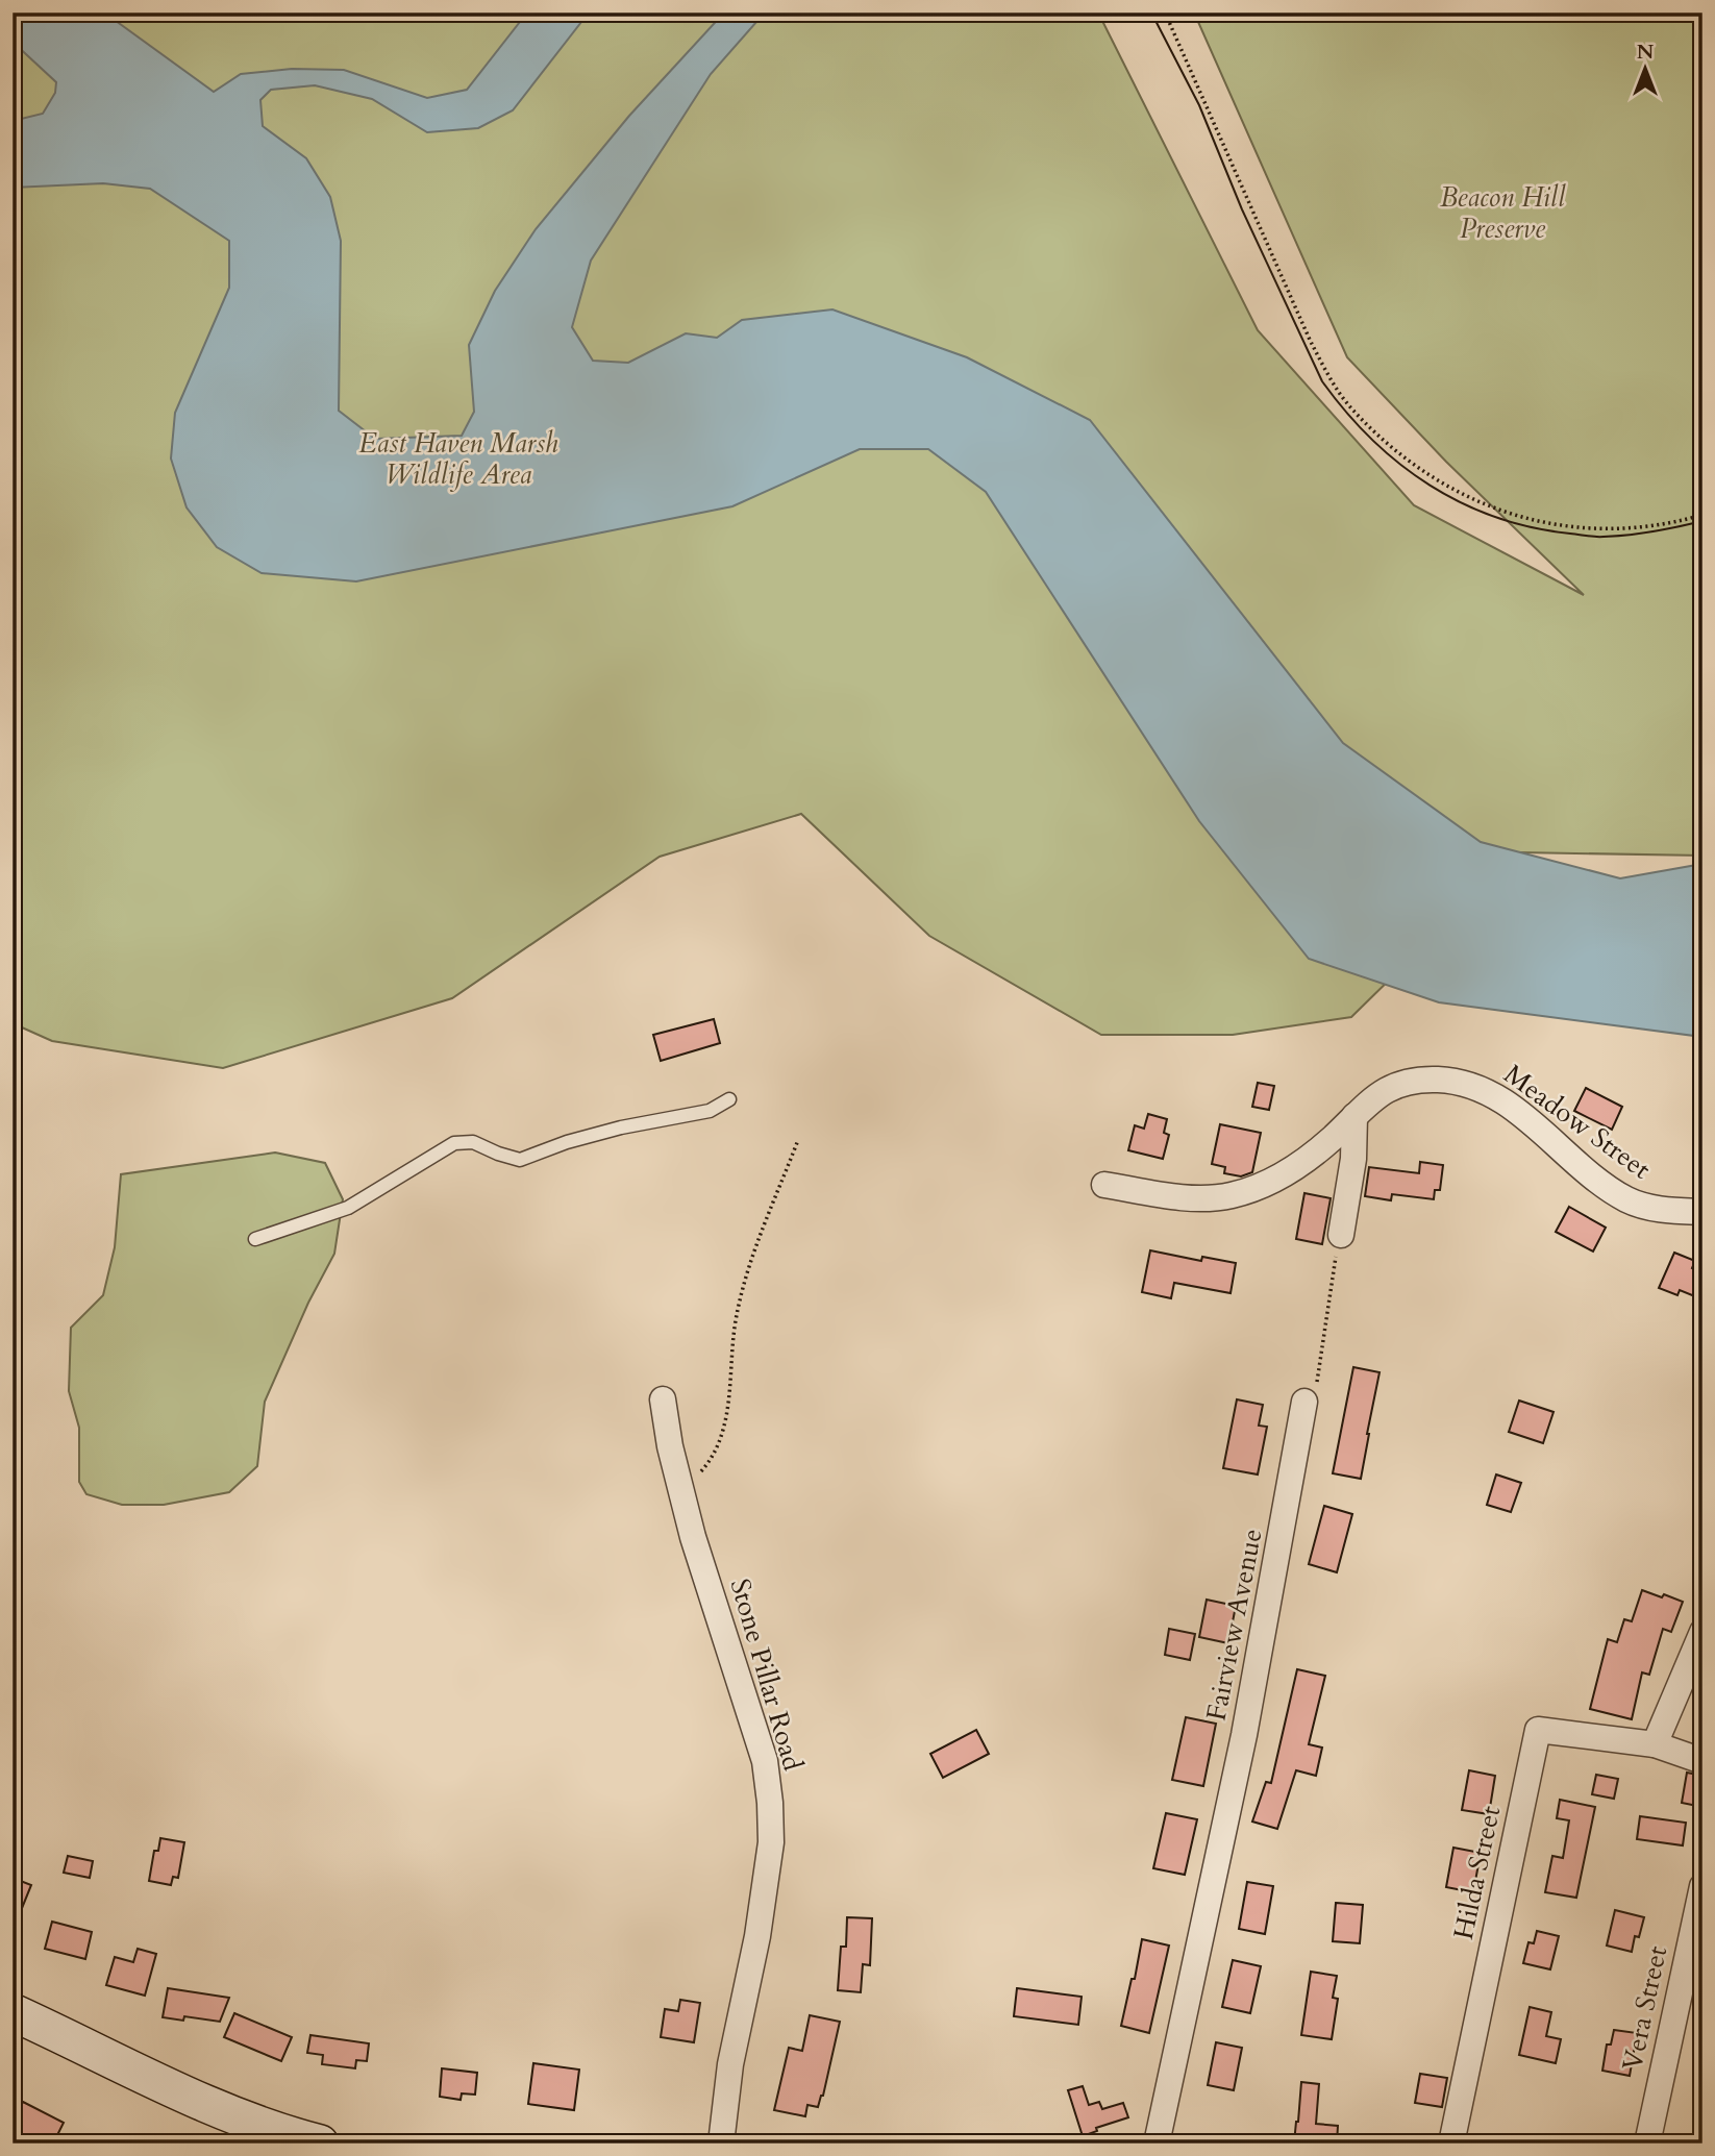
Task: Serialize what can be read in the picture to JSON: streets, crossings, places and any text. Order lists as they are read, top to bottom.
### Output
{
  "streets": {
    "street": [
      "Meadow Street",
      "Fairview Avenue",
      "Stone Pillar Road",
      "Hilda Street",
      "Vera Street"
    ]
  },
  "parks": ["Beacon Hill Preserve", "East Haven Marsh Wildlife Area"],
  "north": "top"
}
